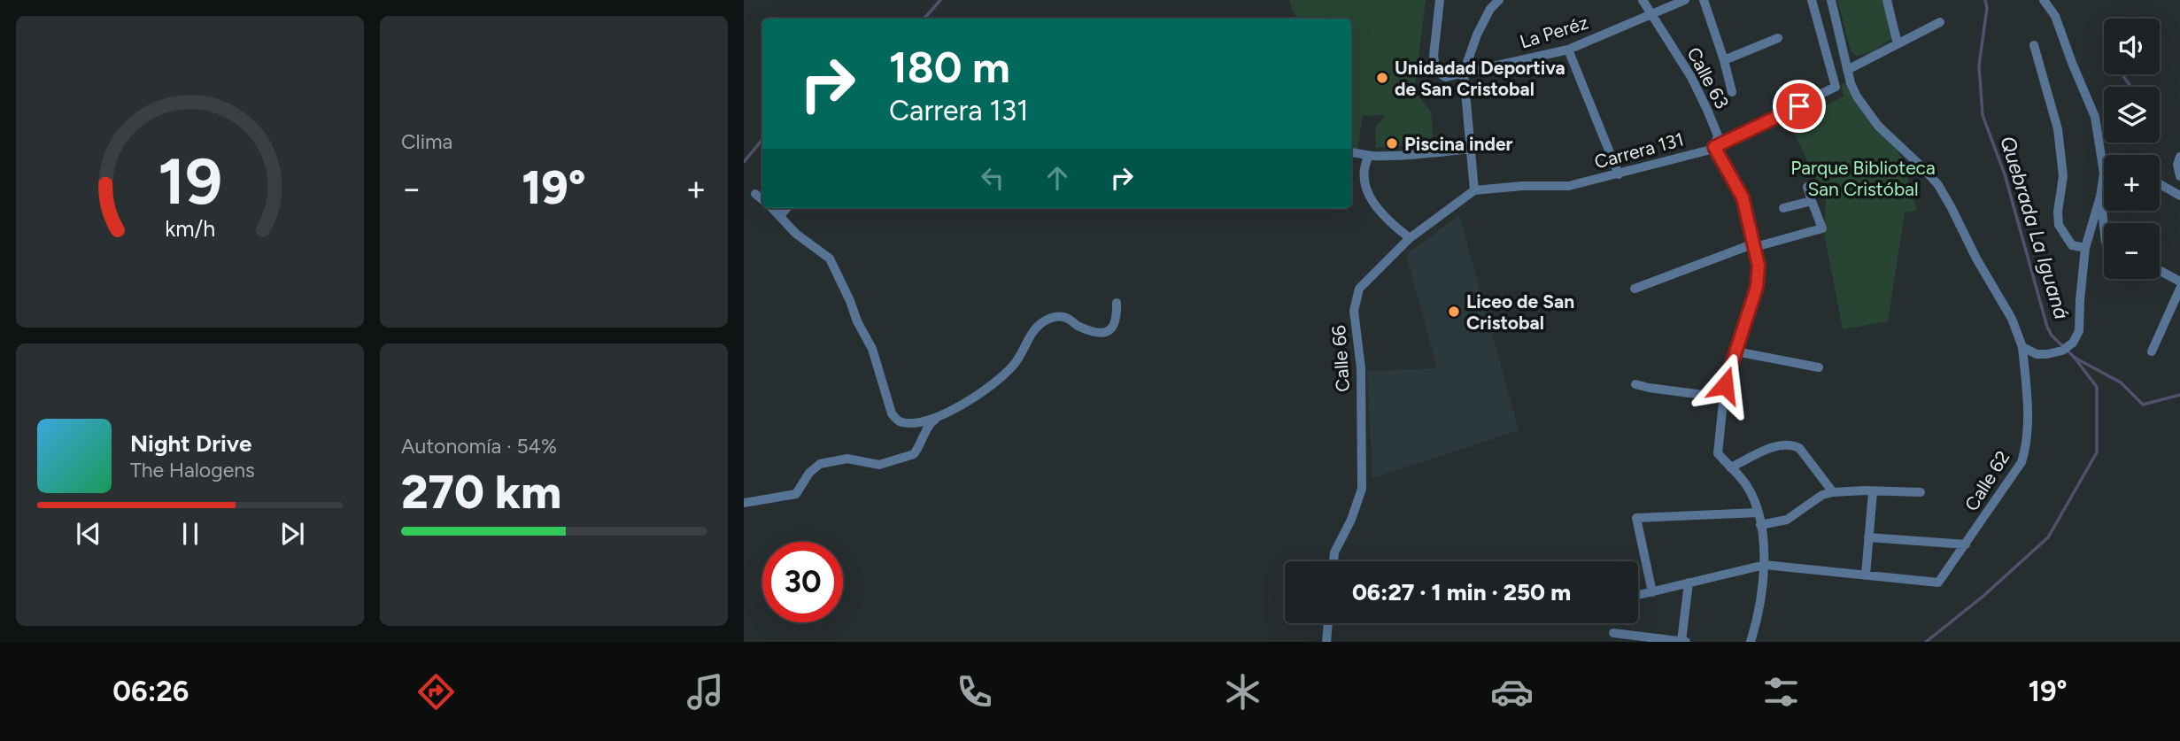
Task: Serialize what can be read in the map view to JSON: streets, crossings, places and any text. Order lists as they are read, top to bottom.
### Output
{
  "streets": {
    "street": [
      "La Peréz",
      "Calle 63",
      "Carrera 131",
      "Calle 66",
      "Calle 62"
    ]
  },
  "crossings": [
    ["La Peréz", "Calle 63"],
    ["Calle 63", "Carrera 131"],
    ["Carrera 131", "Calle 66"]
  ],
  "water": ["Quebrada La Iguaná"],
  "parks": ["Parque Biblioteca San Cristóbal"],
  "places": ["Unidadad Deportiva de San Cristobal", "Piscina inder", "Liceo de San Cristobal"],
  "page": {
    "tile": [
      "Clima",
      ["Autonomía · 54%", "270 km"]
    ],
    "map_buttons": ["+", "−"],
    "turn": ["180 m", "Carrera 131"],
    "heat": ["−", "19°", "+"],
    "song": ["Night Drive", "The Halogens"],
    "limit": "30",
    "trip": "06:27 · 1 min · 250 m",
    "tabs": ["06:26", "19°"],
    "gauge": ["19", "km/h"]
  }
}
